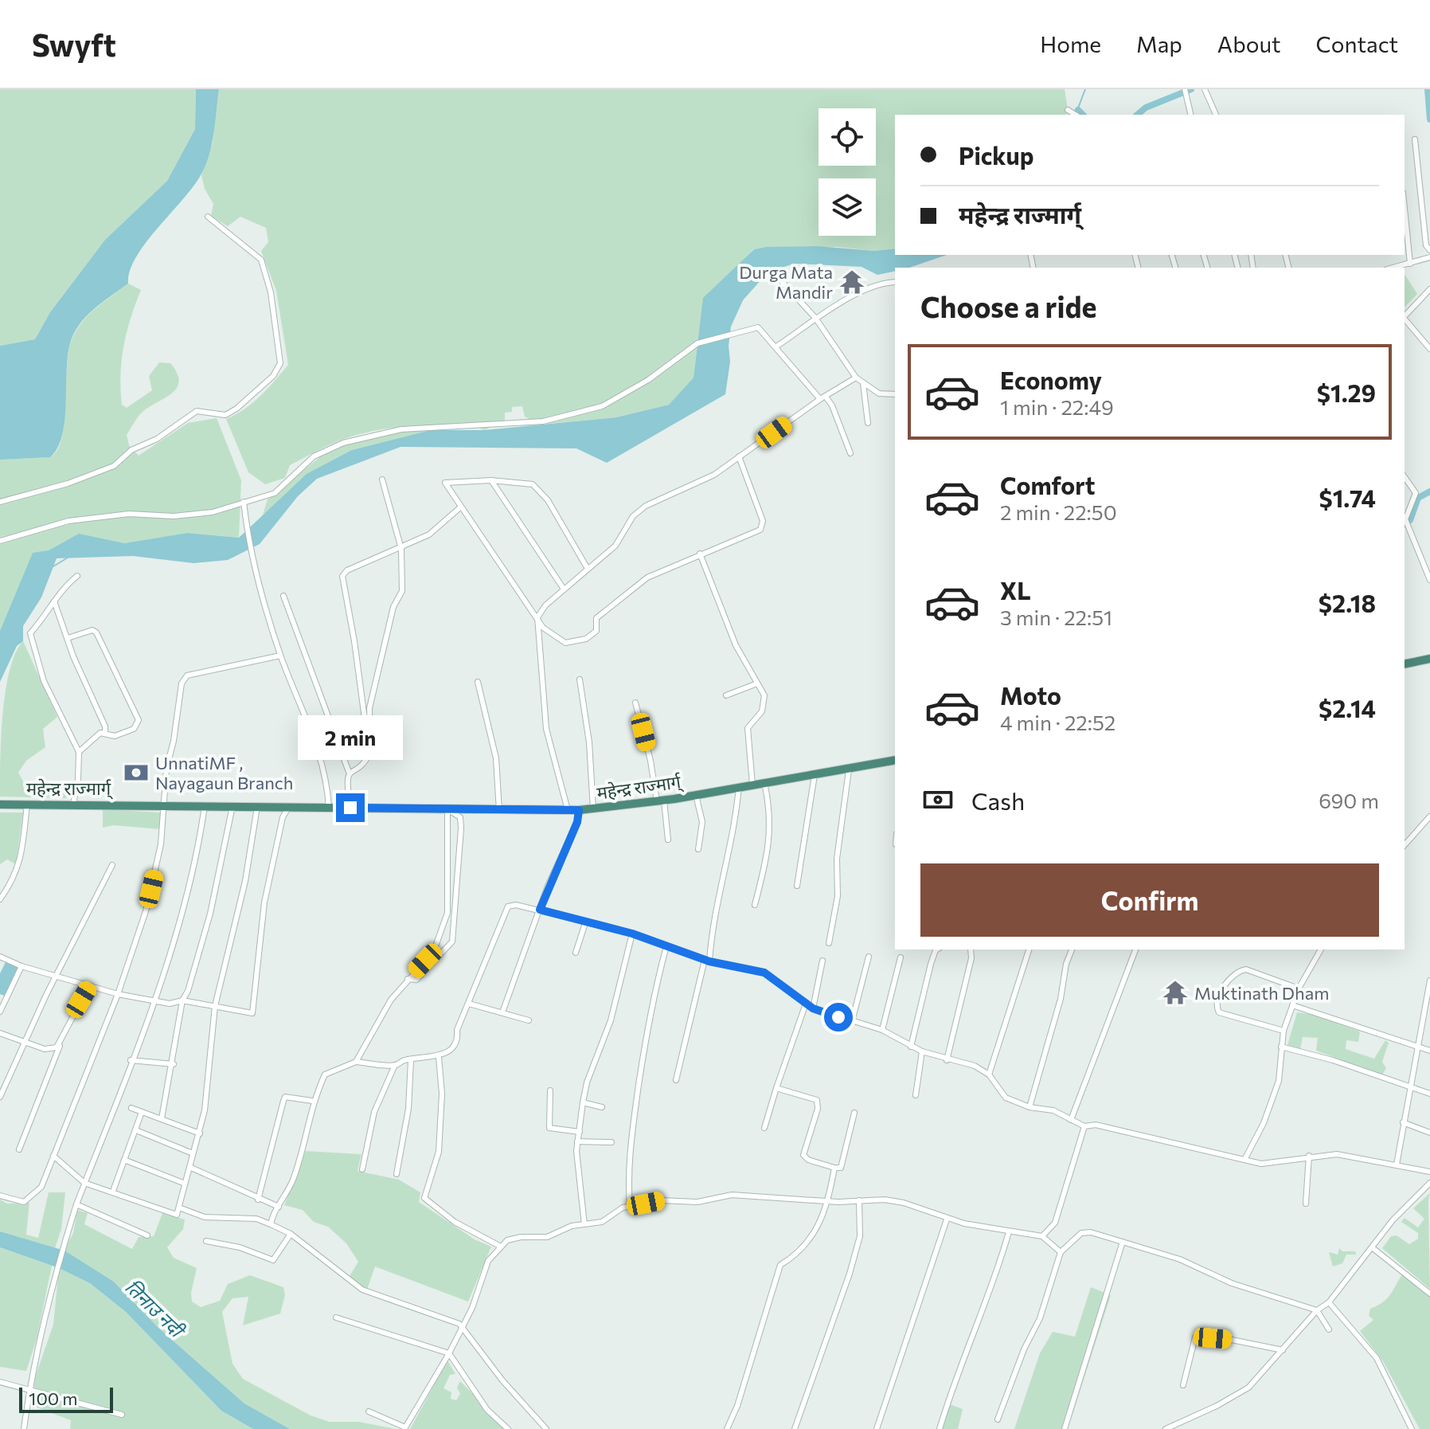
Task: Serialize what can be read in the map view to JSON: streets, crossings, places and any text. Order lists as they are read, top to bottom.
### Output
{
  "streets": {
    "highway": ["महेन्द्र राज्मार्ग्"]
  },
  "water": ["तिनाउ नदी"],
  "places": {
    "temple": ["Durga Mata Mandir", "Muktinath Dham"],
    "bank": ["UnnatiMF , Nayagaun Branch"]
  },
  "scale_bar": "100 m",
  "page": {
    "header": "Swyft",
    "nav": [
      "Home",
      "Map",
      "About",
      "Contact"
    ],
    "banner": ["Pickup", "महेन्द्र राज्मार्ग्"],
    "heading": "Choose a ride",
    "list": [
      {
        "name": "Economy",
        "note": "1 min · 22:49",
        "value": "$1.29"
      },
      {
        "name": "Comfort",
        "note": "2 min · 22:50",
        "value": "$1.74"
      },
      {
        "name": "XL",
        "note": "3 min · 22:51",
        "value": "$2.18"
      },
      {
        "name": "Moto",
        "note": "4 min · 22:52",
        "value": "$2.14"
      }
    ],
    "bubble": "2 min",
    "pay": ["Cash", "690 m"],
    "buttons": "Confirm",
    "scale": "100 m"
  }
}
